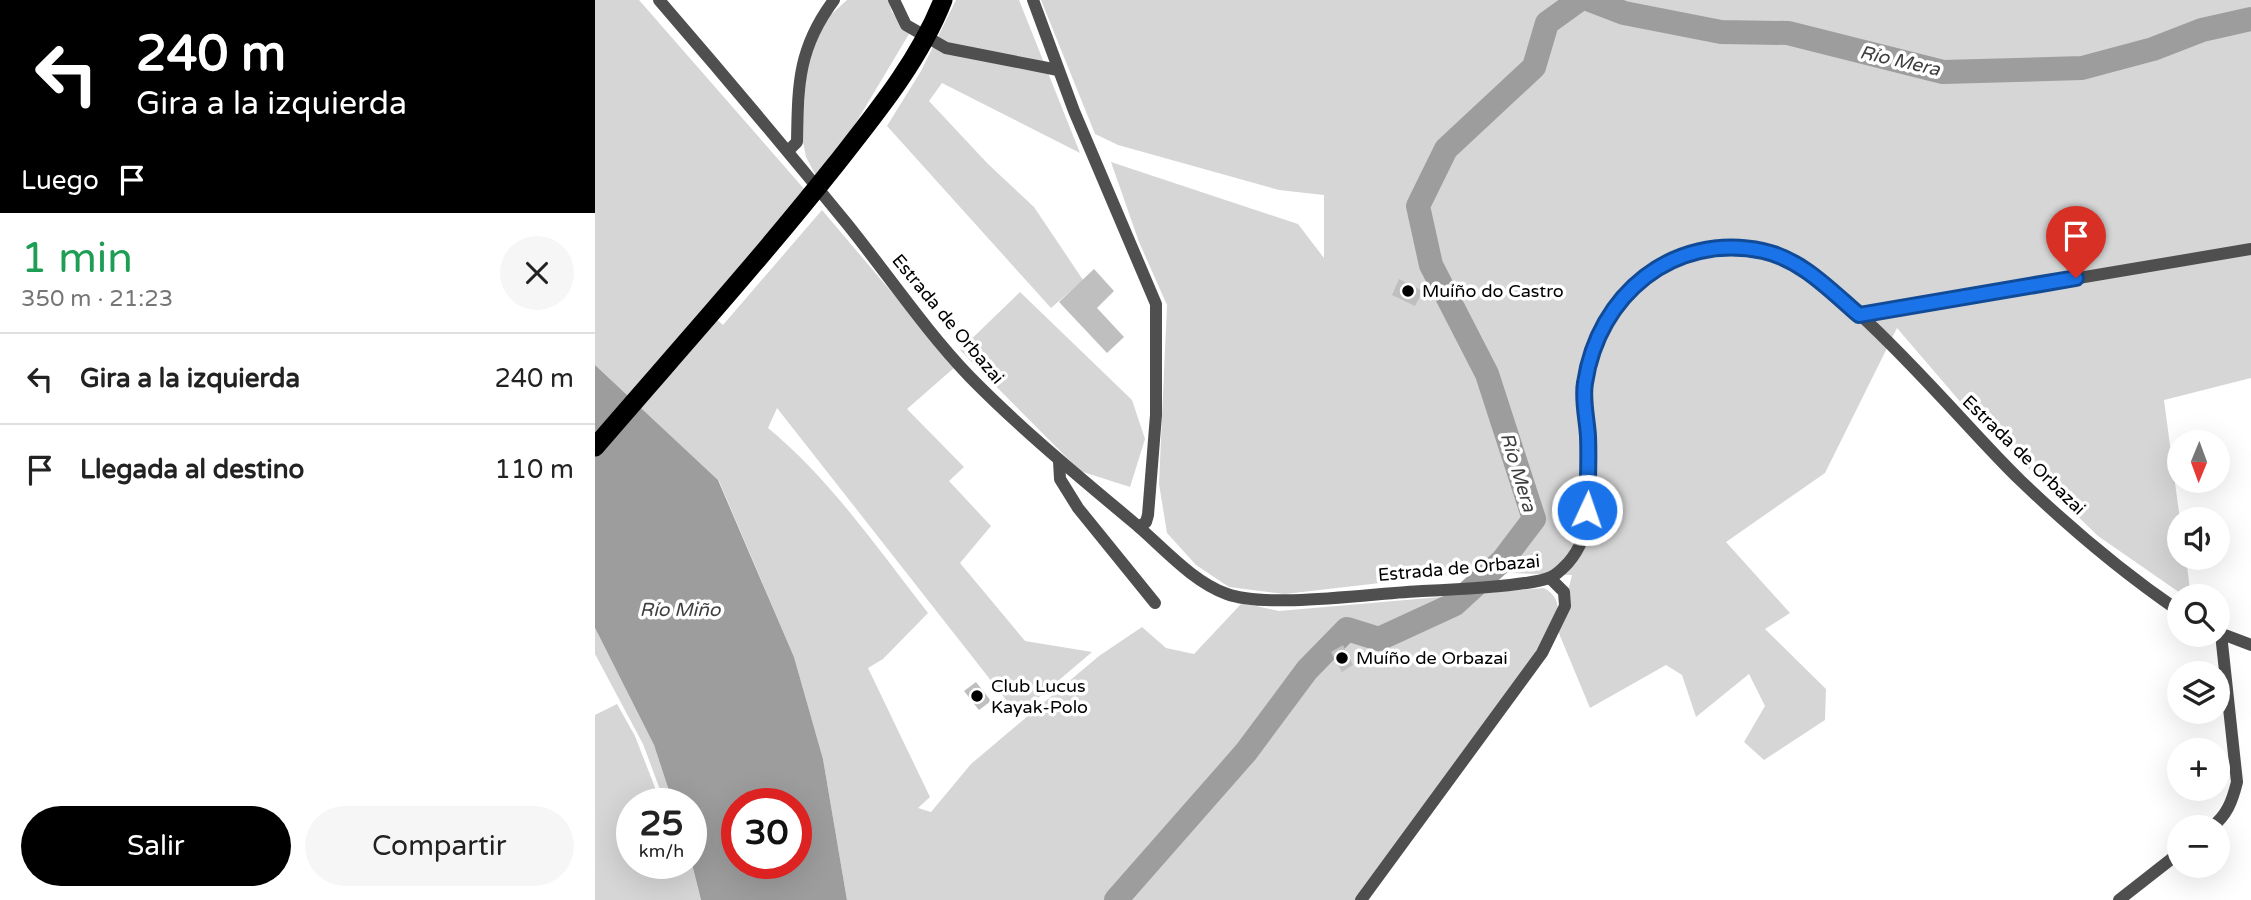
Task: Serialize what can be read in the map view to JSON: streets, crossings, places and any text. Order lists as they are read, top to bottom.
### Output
{
  "streets": {
    "street": ["Estrada de Orbazai"]
  },
  "water": ["Río Mera", "Río Miño"],
  "places": ["Muíño do Castro", "Muíño de Orbazai", "Club Lucus Kayak-Polo"],
  "north": "bottom",
  "page": {
    "turn": ["240 m", "Gira a la izquierda"],
    "then": "Luego",
    "heading": ["1 min", "350 m · 21:23"],
    "list": [
      {
        "name": "Gira a la izquierda",
        "value": "240 m"
      },
      {
        "name": "Llegada al destino",
        "value": "110 m"
      }
    ],
    "map_buttons": ["+", "−"],
    "speed": "25 km/h",
    "limit": "30",
    "buttons": ["Salir", "Compartir"]
  }
}
